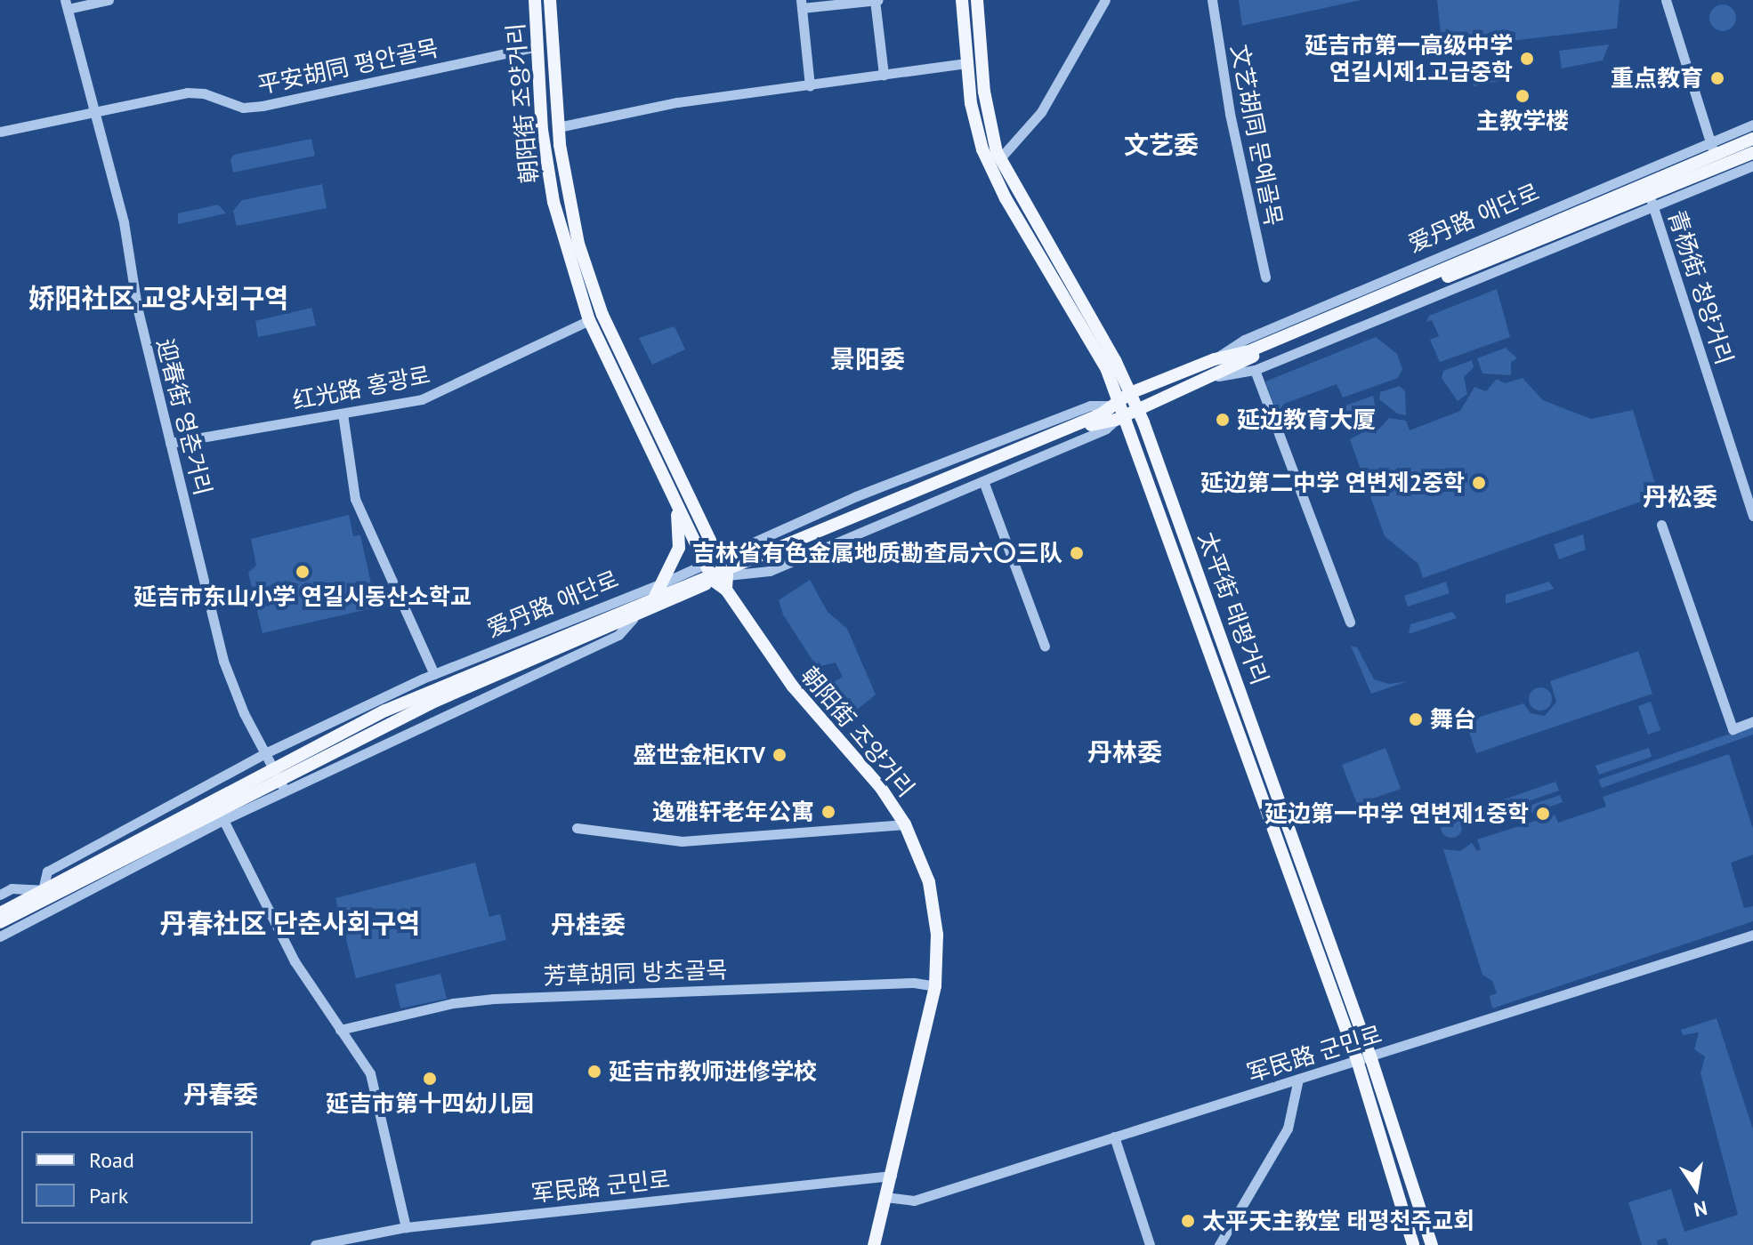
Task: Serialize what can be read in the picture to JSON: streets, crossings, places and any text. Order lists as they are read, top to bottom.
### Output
{
  "streets": {
    "main road": ["朝阳街 조양거리", "爱丹路 애단로", "太平街 태평거리"],
    "street": [
      "平安胡同 평안골목",
      "文艺胡同 문예골목",
      "青杨街 청양거리",
      "红光路 홍광로",
      "迎春街 영춘거리",
      "芳草胡同 방초골목",
      "军民路 군민로"
    ]
  },
  "crossings": [
    ["平安胡同 평안골목", "朝阳街 조양거리"],
    ["平安胡同 평안골목", "迎春街 영춘거리"],
    ["朝阳街 조양거리", "爱丹路 애단로"],
    ["朝阳街 조양거리", "红光路 홍광로"],
    ["朝阳街 조양거리", "芳草胡同 방초골목"],
    ["朝阳街 조양거리", "军民路 군민로"],
    ["爱丹路 애단로", "青杨街 청양거리"],
    ["爱丹路 애단로", "迎春街 영춘거리"],
    ["爱丹路 애단로", "太平街 태평거리"],
    ["红光路 홍광로", "迎春街 영춘거리"],
    ["太平街 태평거리", "军民路 군민로"]
  ],
  "districts": [
    "文艺委",
    "娇阳社区 교양사회구역",
    "景阳委",
    "丹松委",
    "丹林委",
    "丹春社区 단춘사회구역",
    "丹桂委",
    "丹春委"
  ],
  "places": [
    "延吉市第一高级中学 연길시제1고급중학",
    "重点教育",
    "主教学楼",
    "延边教育大厦",
    "延边第二中学 연변제2중학",
    "吉林省有色金属地质勘查局六〇三队",
    "延吉市东山小学 연길시동산소학교",
    "舞台",
    "盛世金柜KTV",
    "逸雅轩老年公寓",
    "延边第一中学 연변제1중학",
    "延吉市教师进修学校",
    "延吉市第十四幼儿园",
    "太平天主教堂 태평천주교회"
  ],
  "legend": ["Road", "Park"],
  "north": "bottom"
}
